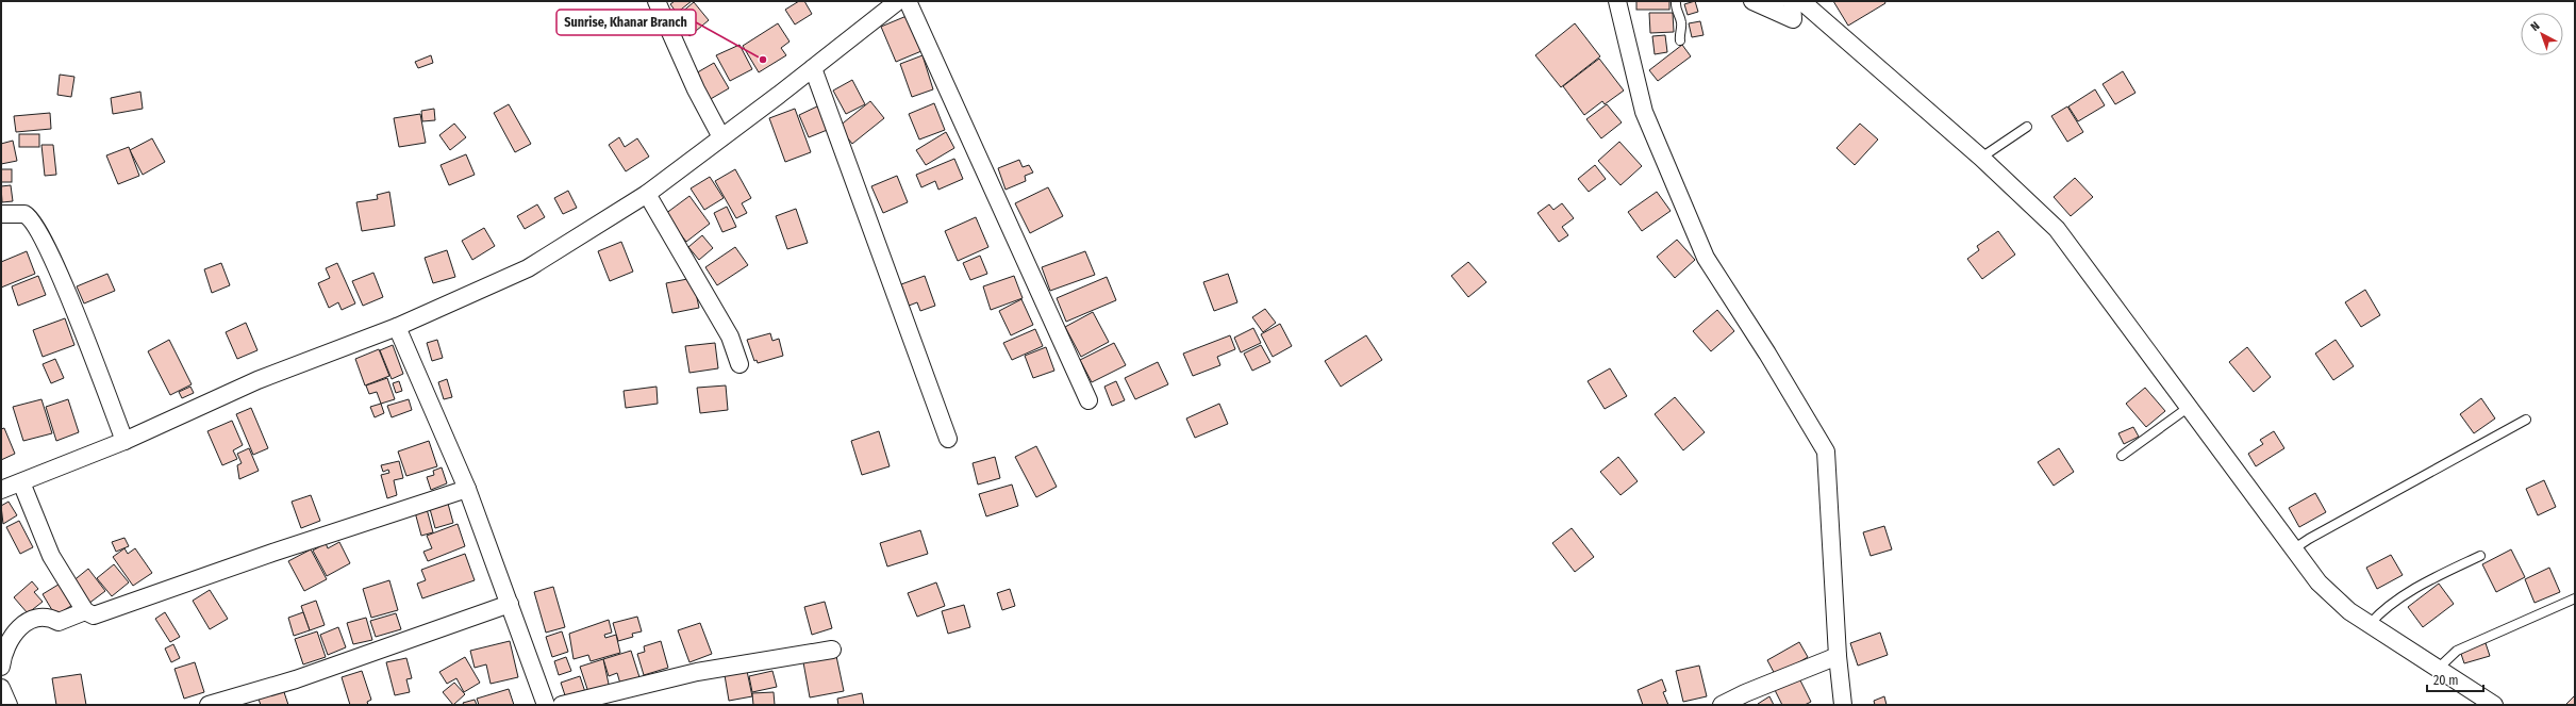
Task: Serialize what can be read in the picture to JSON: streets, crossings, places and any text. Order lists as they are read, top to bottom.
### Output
{
  "places": ["Sunrise, Khanar Branch"],
  "scale_bar": "20 m",
  "north": "top left"
}
